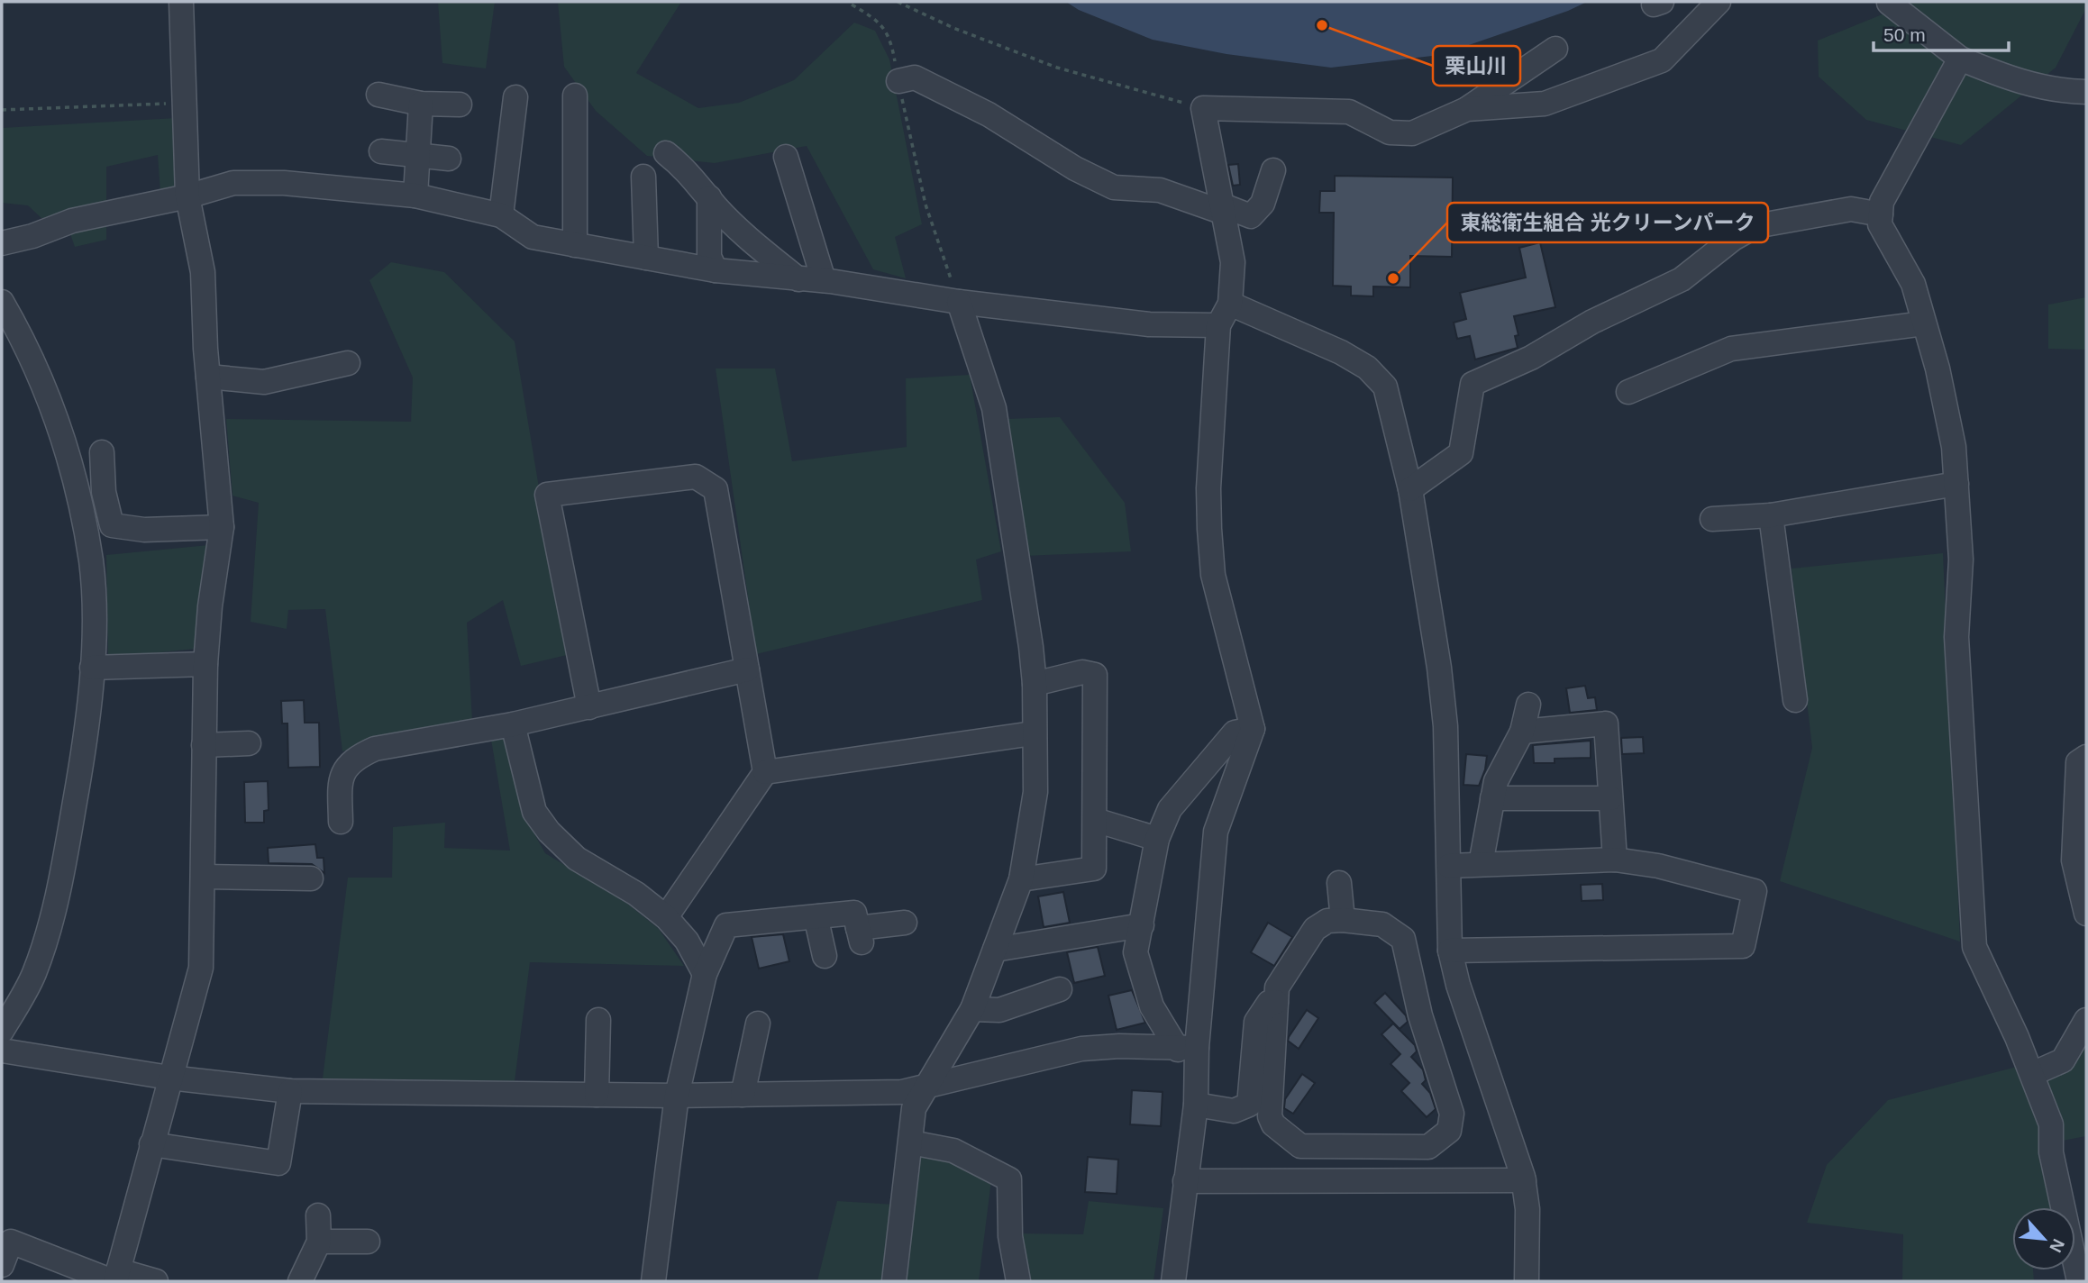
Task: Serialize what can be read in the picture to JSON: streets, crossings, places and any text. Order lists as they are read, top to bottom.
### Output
{
  "places": ["栗山川", "東総衛生組合 光クリーンパーク"],
  "scale_bar": "50 m",
  "north": "bottom right"
}
